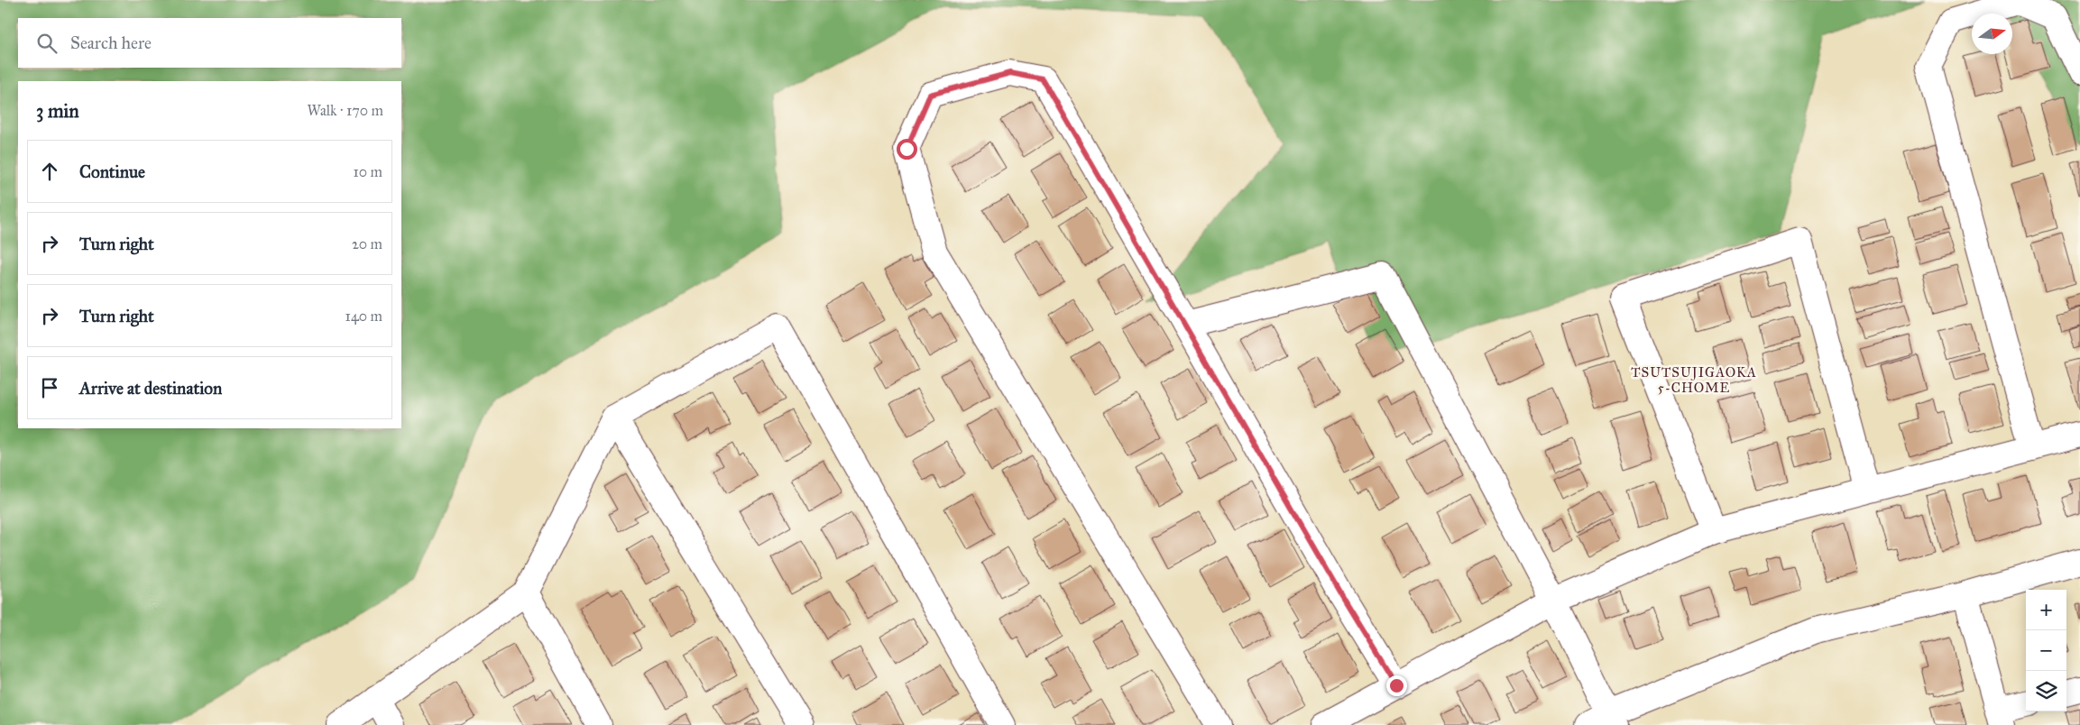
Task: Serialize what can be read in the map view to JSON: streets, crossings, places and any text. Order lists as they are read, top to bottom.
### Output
{
  "districts": ["TSUTSUJIGAOKA 5-CHOME"],
  "north": "right",
  "page": {
    "search": "Search here",
    "heading": ["3 min", "Walk · 170 m"],
    "list": [
      ["Continue", "10 m"],
      ["Turn right", "20 m"],
      ["Turn right", "140 m"],
      "Arrive at destination"
    ],
    "map_buttons": ["+", "−"]
  }
}
